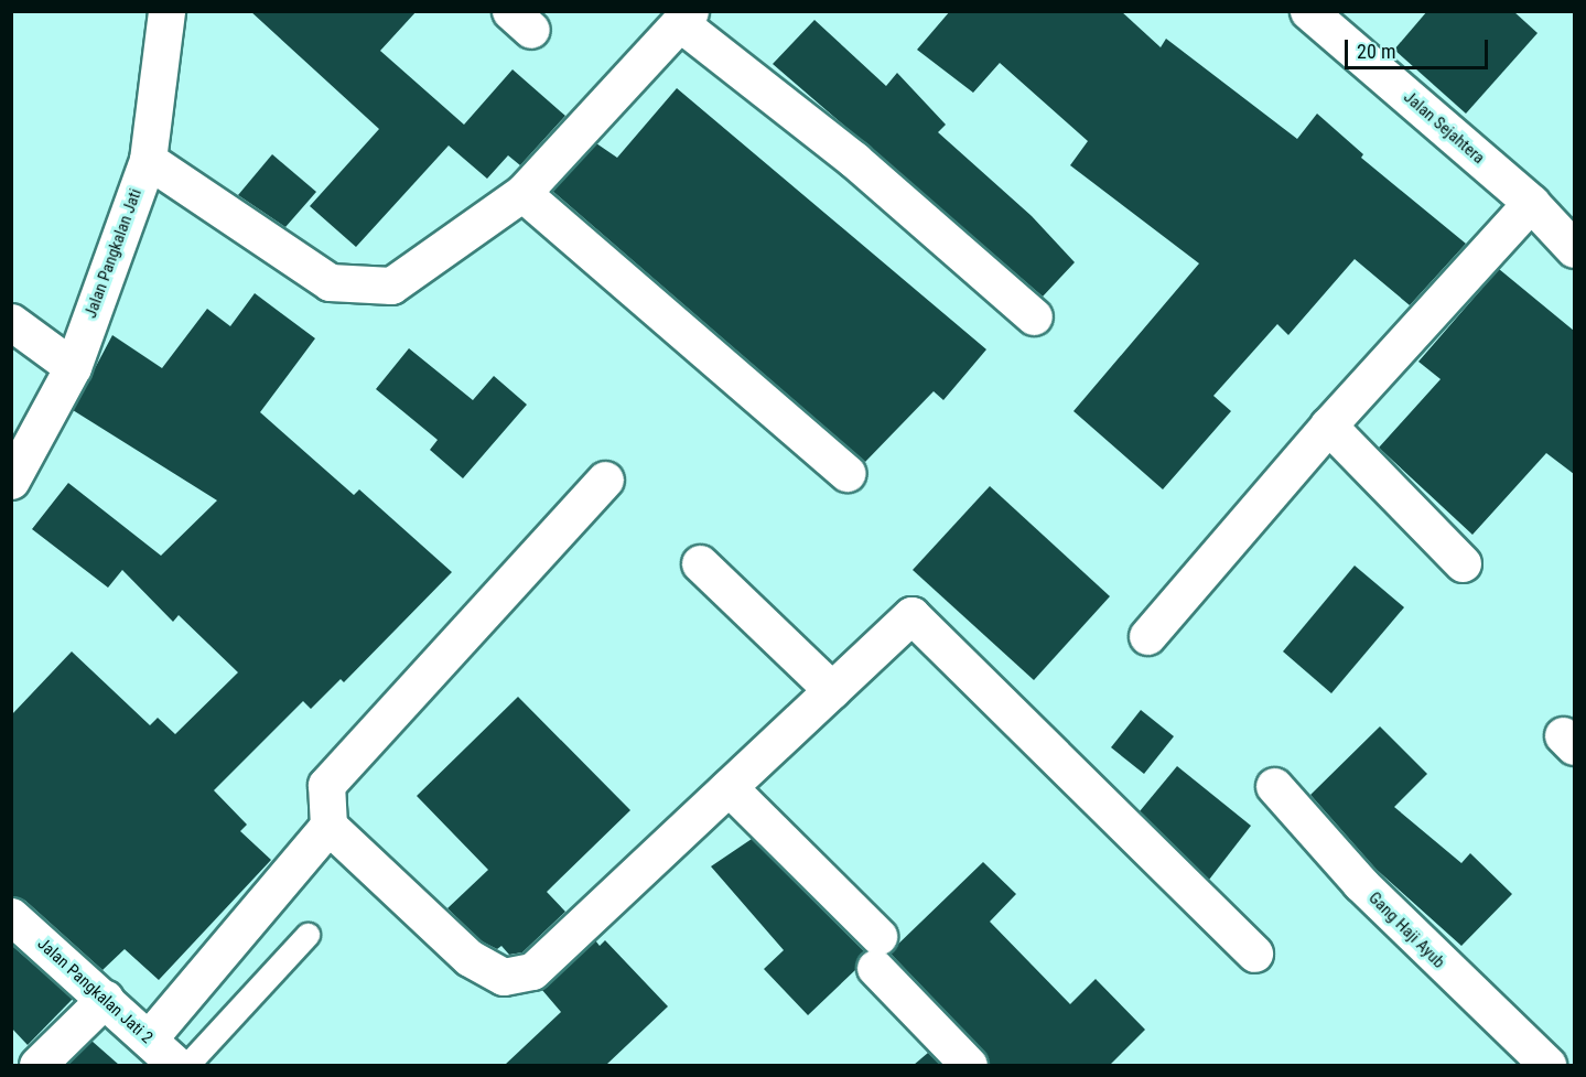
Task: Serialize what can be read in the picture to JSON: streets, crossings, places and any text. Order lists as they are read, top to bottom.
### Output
{
  "streets": {
    "street": [
      "Jalan Sejahtera",
      "Jalan Pangkalan Jati",
      "Gang Haji Ayub",
      "Jalan Pangkalan Jati 2"
    ]
  },
  "scale_bar": "20 m"
}
